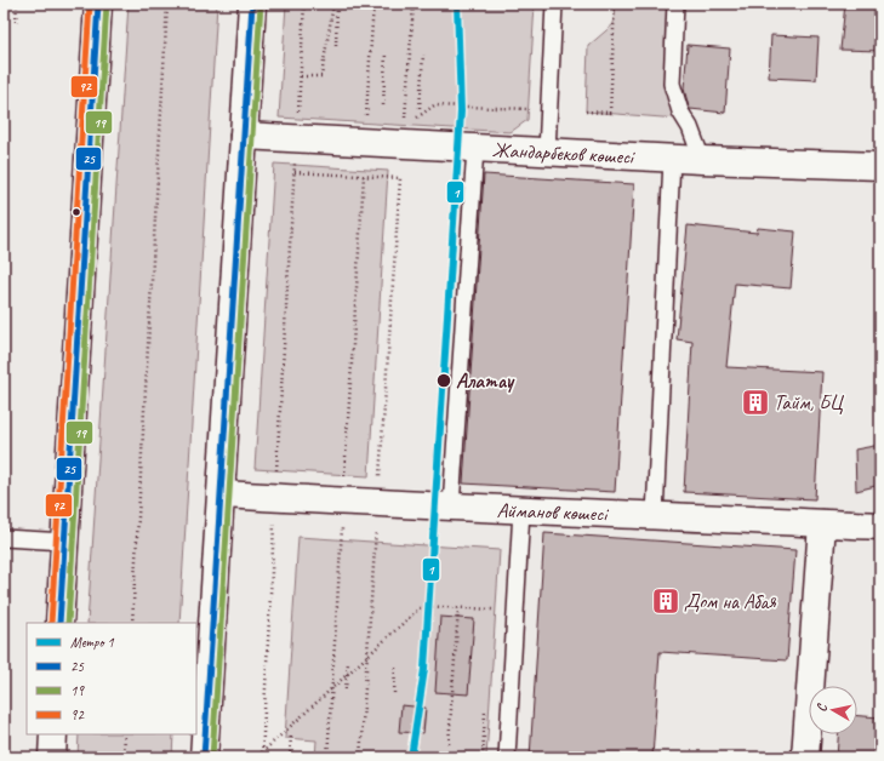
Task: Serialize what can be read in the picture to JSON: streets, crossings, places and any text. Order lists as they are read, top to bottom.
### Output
{
  "streets": {
    "street": ["Жандарбеков көшесі", "Айманов көшесі"]
  },
  "places": {
    "other": ["Алатау"],
    "building": ["Тайм, БЦ", "Дом на Абая"]
  },
  "lines": [
    "metro line 1",
    "transit line 25",
    "transit line 19",
    "transit line 92"
  ],
  "legend": [
    "Метро 1",
    "25",
    "19",
    "92"
  ],
  "north": "left"
}
